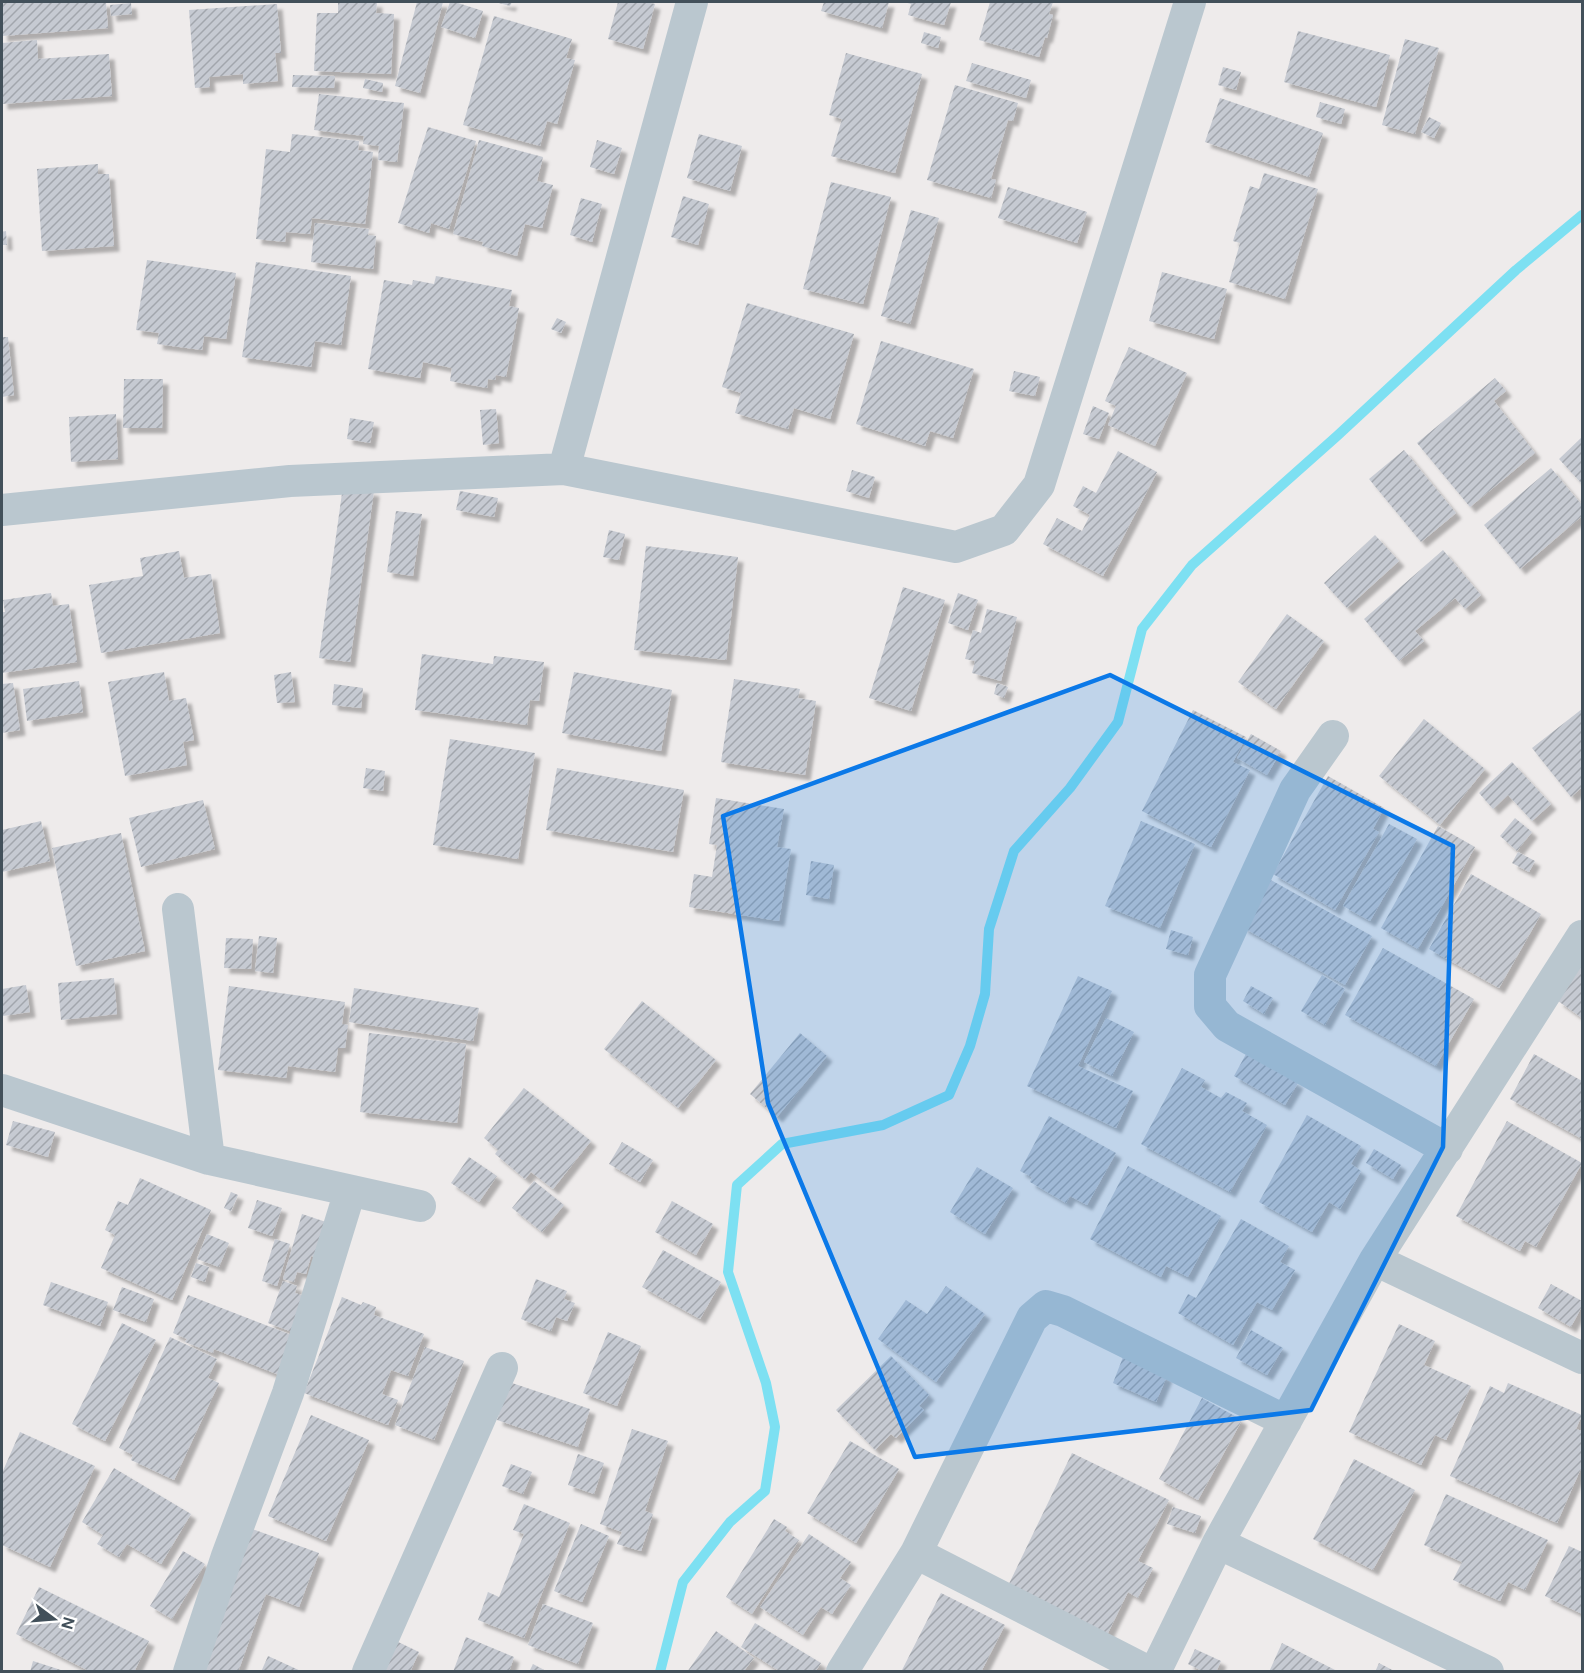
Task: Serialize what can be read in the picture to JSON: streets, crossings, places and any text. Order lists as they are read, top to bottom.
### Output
{
  "north": "right"
}
